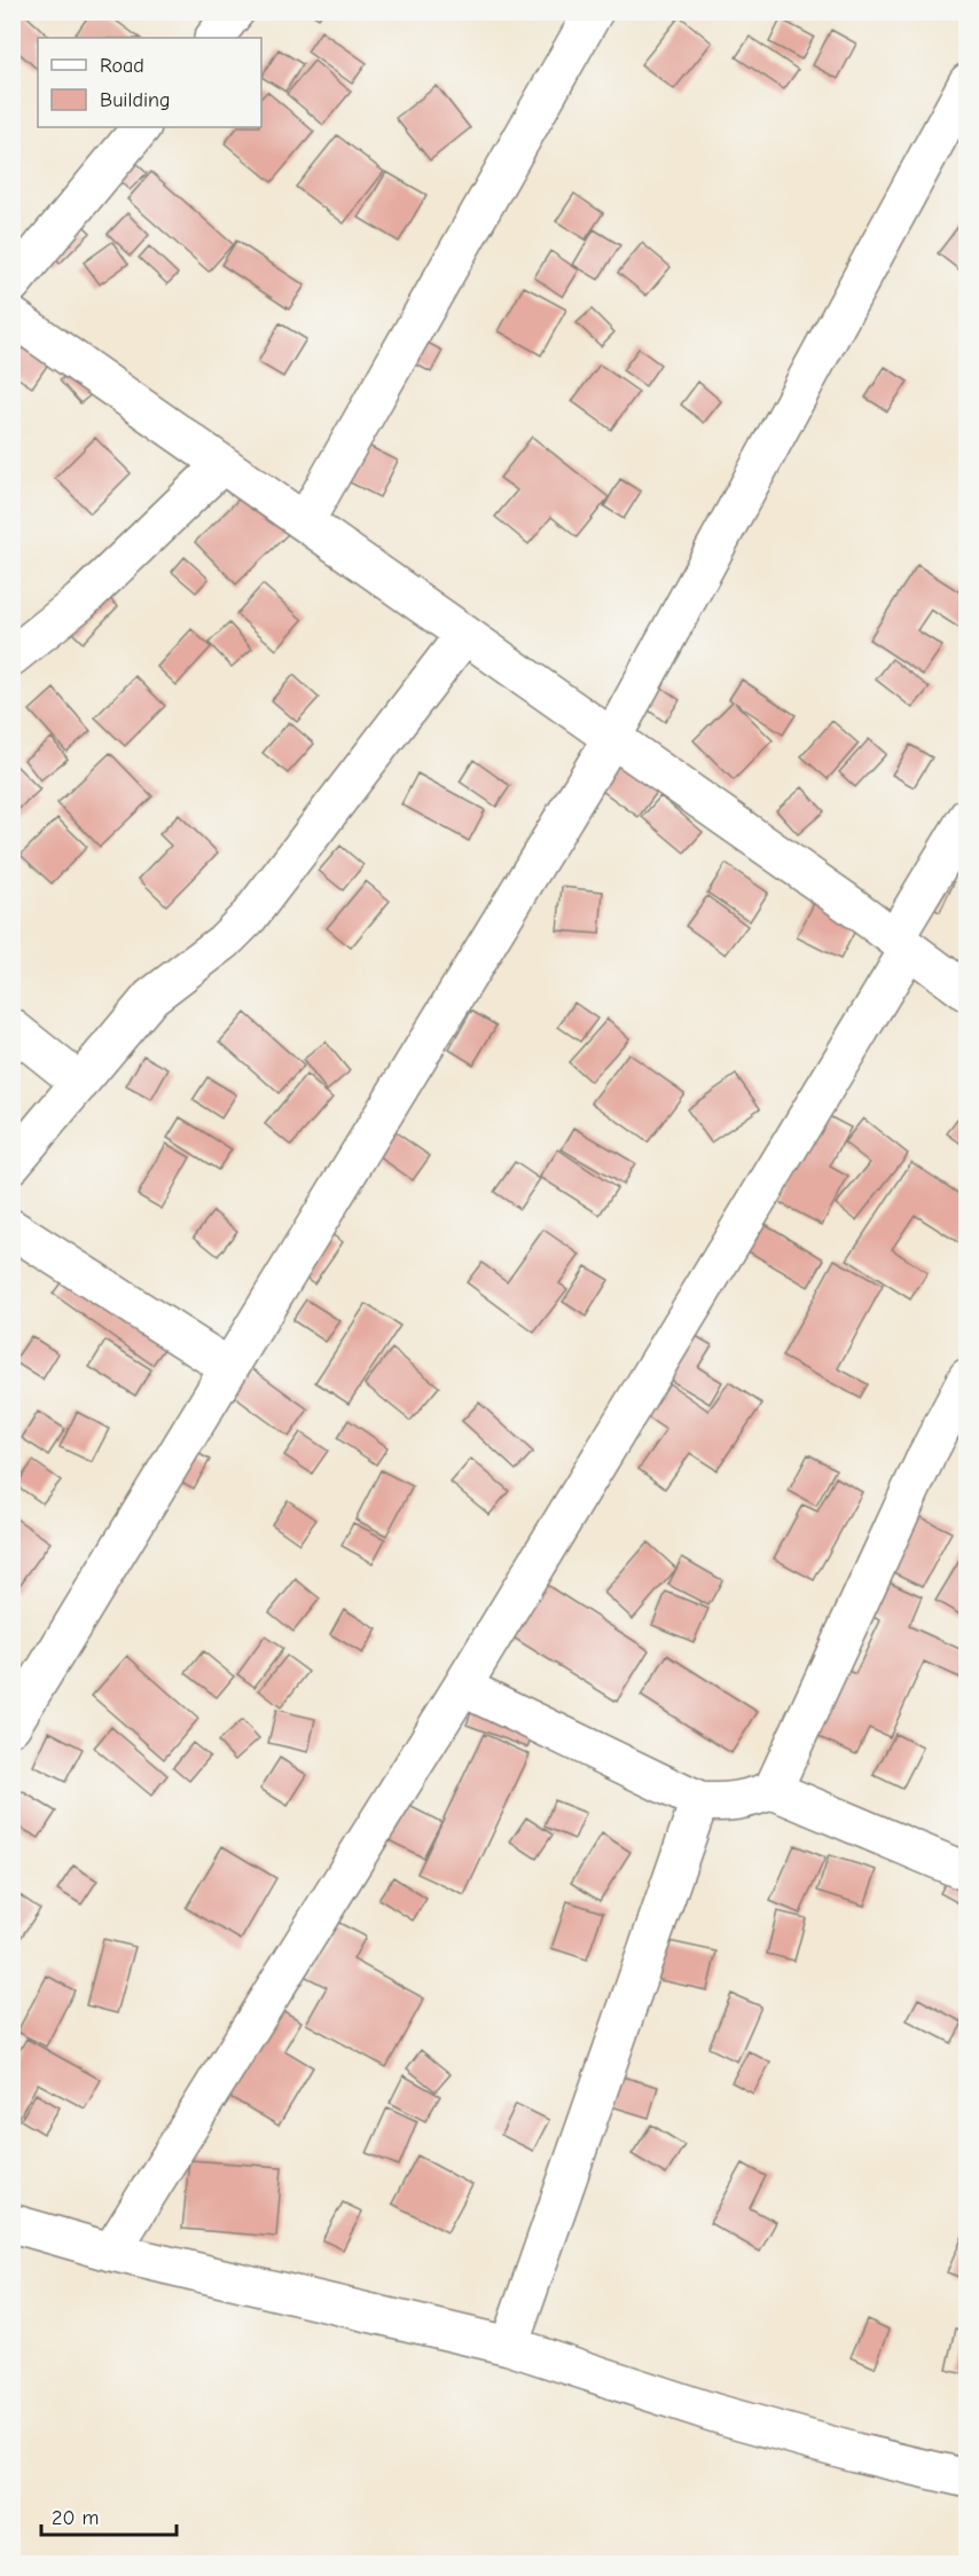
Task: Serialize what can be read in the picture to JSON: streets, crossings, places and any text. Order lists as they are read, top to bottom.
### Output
{
  "legend": ["Road", "Building"],
  "scale_bar": "20 m"
}
